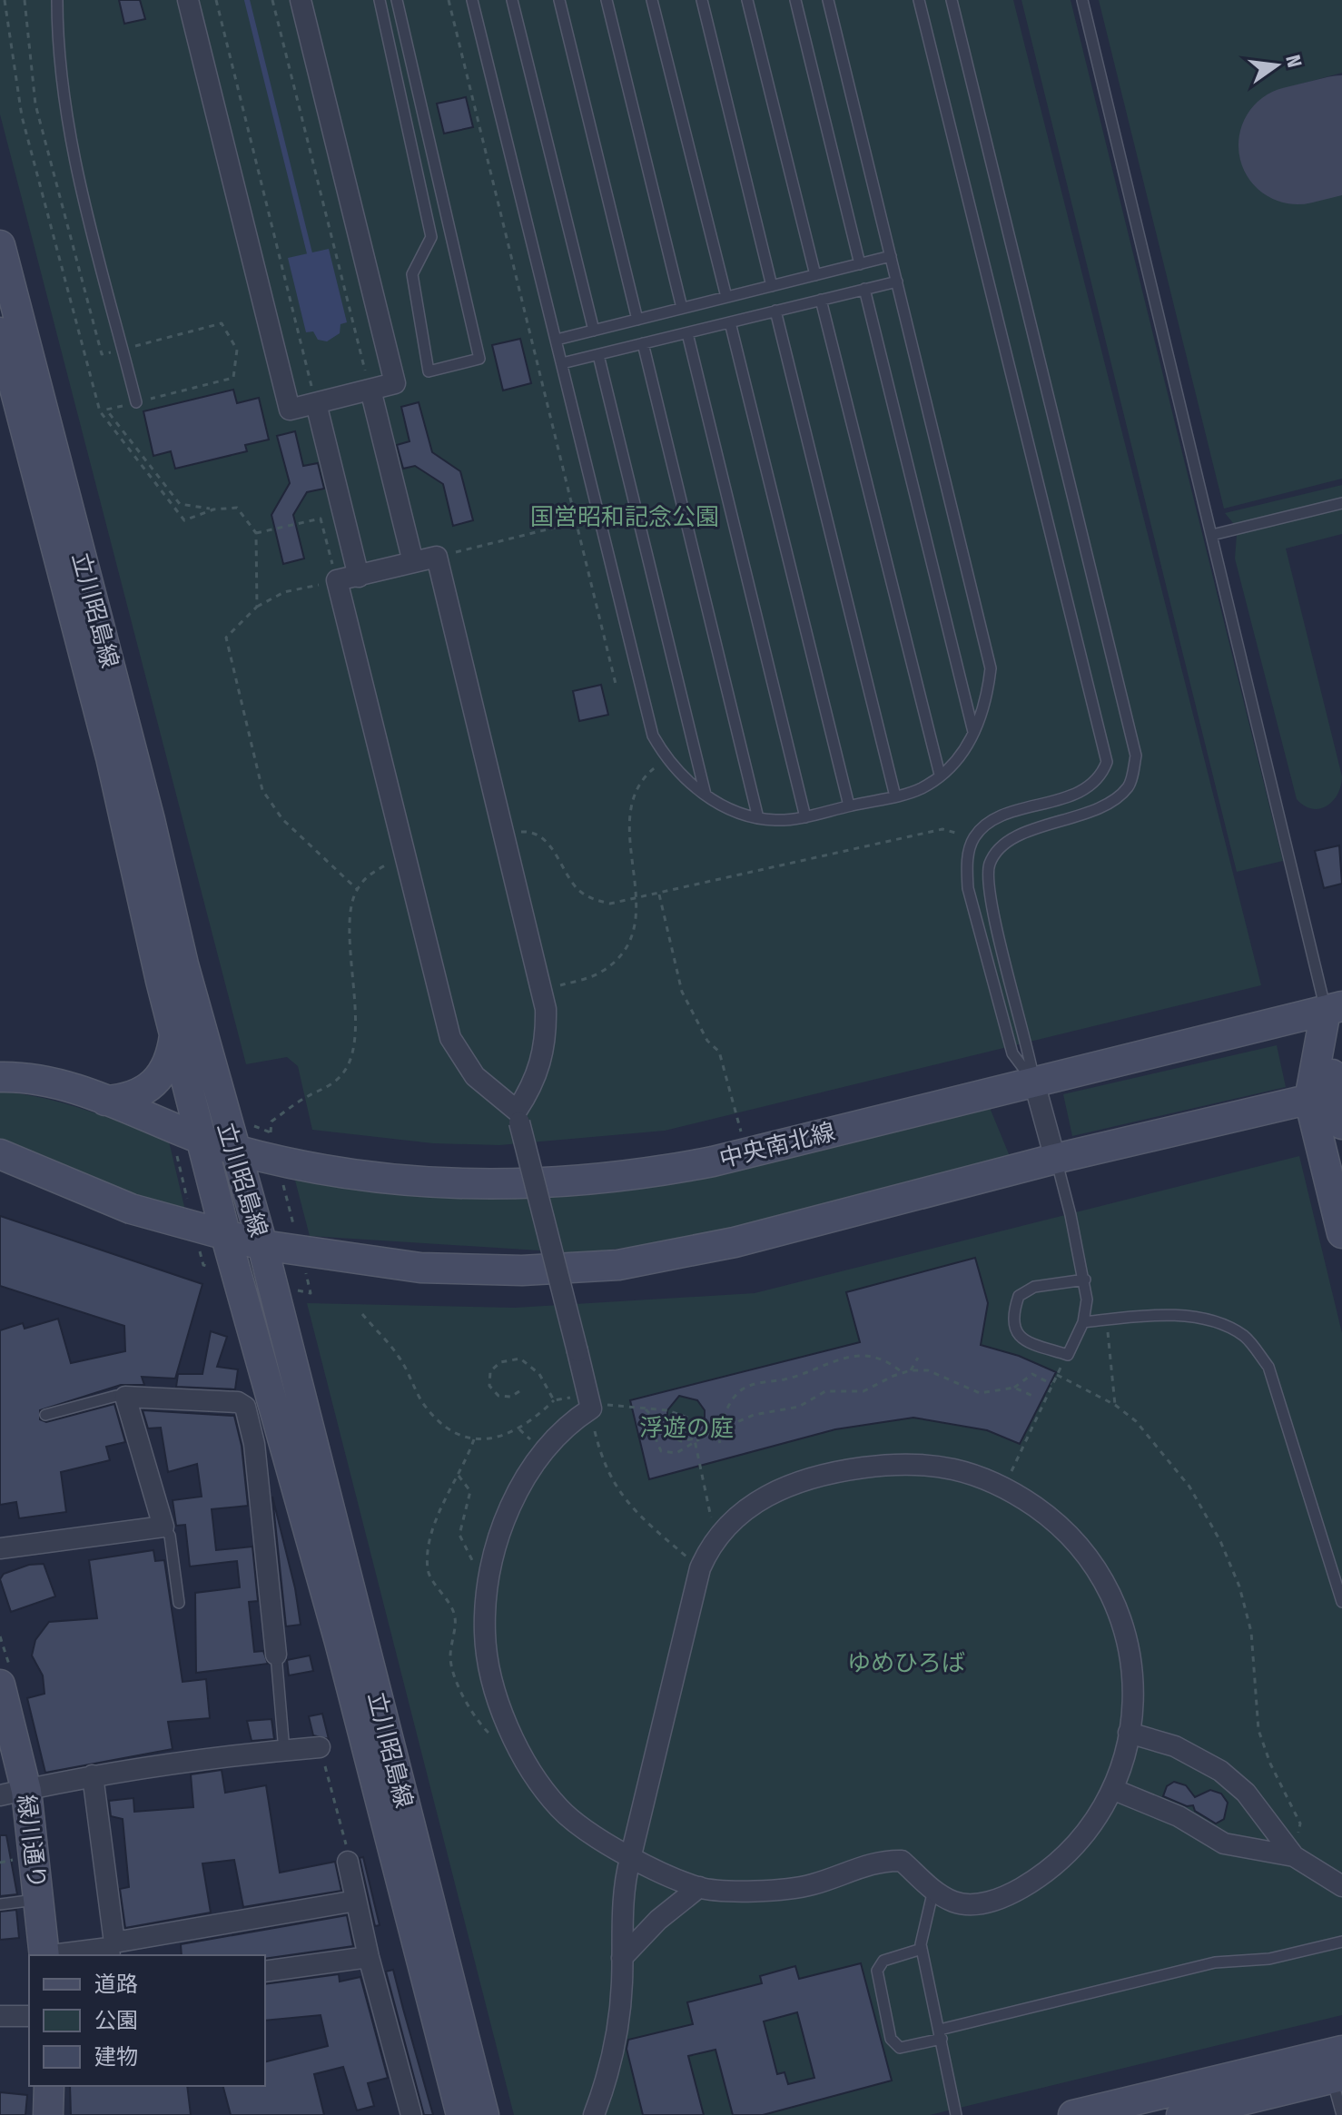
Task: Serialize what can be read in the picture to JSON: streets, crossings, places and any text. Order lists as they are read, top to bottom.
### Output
{
  "streets": {
    "main road": ["立川昭島線", "中央南北線", "緑川通り"]
  },
  "crossings": [
    ["立川昭島線", "中央南北線"]
  ],
  "parks": ["国営昭和記念公園", "浮遊の庭", "ゆめひろば"],
  "legend": ["道路", "公園", "建物"],
  "north": "right"
}
